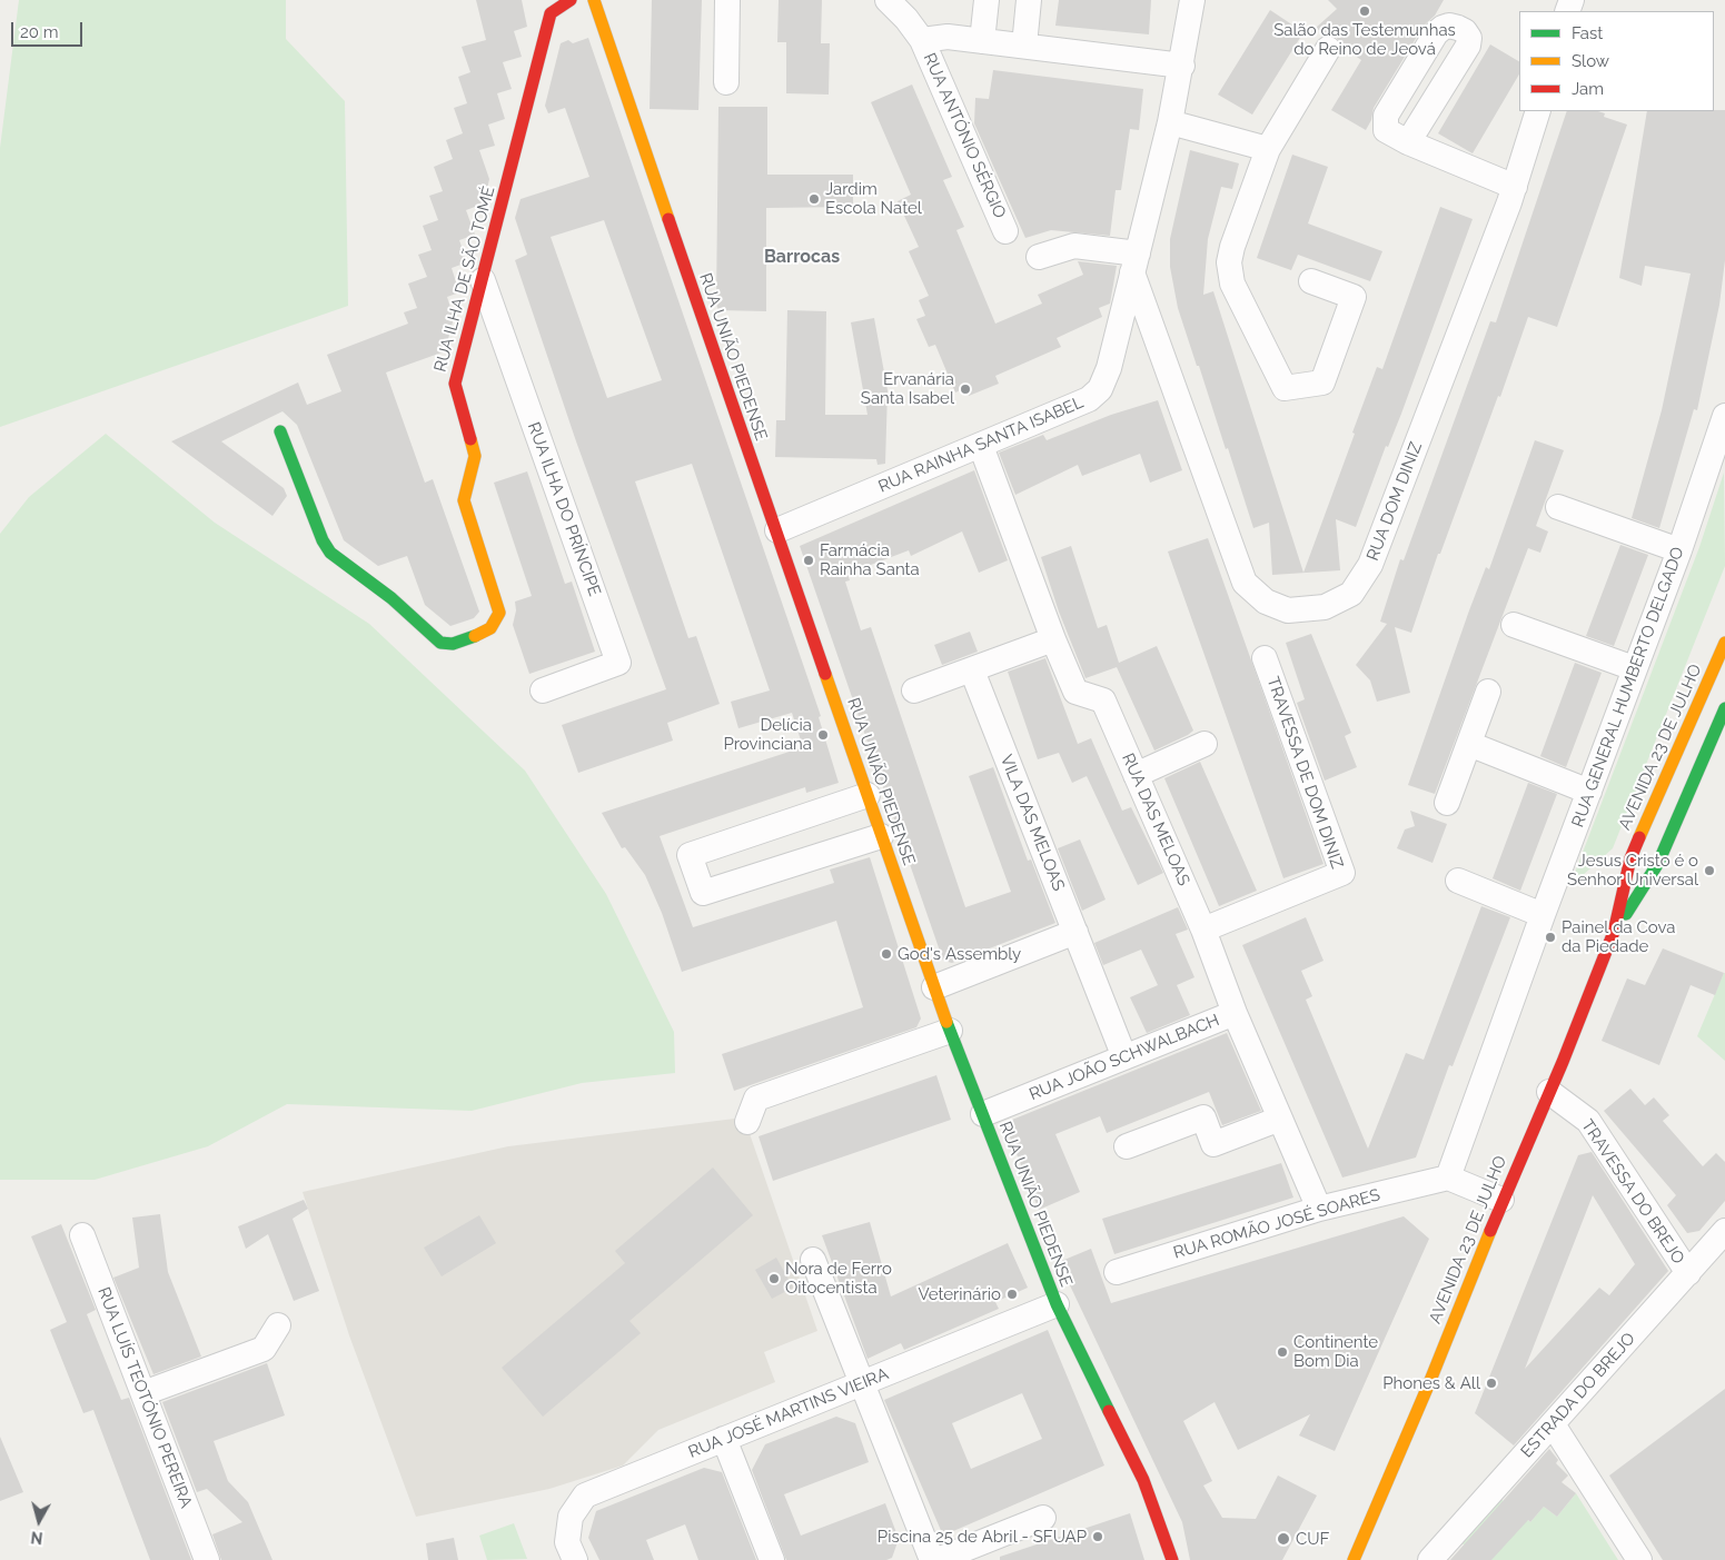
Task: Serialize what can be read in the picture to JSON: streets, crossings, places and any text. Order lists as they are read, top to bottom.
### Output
{
  "streets": {
    "street": [
      "RUA ANTÓNIO SÉRGIO",
      "RUA ILHA DE SÃO TOMÉ",
      "RUA UNIÃO PIEDENSE",
      "RUA RAINHA SANTA ISABEL",
      "RUA DOM DINIZ",
      "RUA ILHA DO PRÍNCIPE",
      "RUA GENERAL HUMBERTO DELGADO",
      "AVENIDA 23 DE JULHO",
      "TRAVESSA DE DOM DINIZ",
      "RUA DAS MELOAS",
      "VILA DAS MELOAS",
      "RUA JOÃO SCHWALBACH",
      "TRAVESSA DO BREJO",
      "RUA ROMÃO JOSÉ SOARES",
      "ESTRADA DO BREJO",
      "RUA LUÍS TEOTÓNIO PEREIRA",
      "RUA JOSÉ MARTINS VIEIRA"
    ]
  },
  "crossings": [
    ["RUA ANTÓNIO SÉRGIO", "RUA RAINHA SANTA ISABEL"],
    ["RUA ILHA DE SÃO TOMÉ", "RUA ILHA DO PRÍNCIPE"],
    ["RUA UNIÃO PIEDENSE", "RUA RAINHA SANTA ISABEL"],
    ["RUA UNIÃO PIEDENSE", "RUA JOÃO SCHWALBACH"],
    ["RUA UNIÃO PIEDENSE", "RUA JOSÉ MARTINS VIEIRA"],
    ["RUA RAINHA SANTA ISABEL", "RUA DOM DINIZ"],
    ["RUA RAINHA SANTA ISABEL", "RUA DAS MELOAS"],
    ["RUA GENERAL HUMBERTO DELGADO", "RUA ROMÃO JOSÉ SOARES"],
    ["AVENIDA 23 DE JULHO", "TRAVESSA DO BREJO"],
    ["TRAVESSA DE DOM DINIZ", "RUA DAS MELOAS"],
    ["RUA DAS MELOAS", "RUA JOÃO SCHWALBACH"],
    ["RUA DAS MELOAS", "RUA ROMÃO JOSÉ SOARES"],
    ["VILA DAS MELOAS", "RUA JOÃO SCHWALBACH"],
    ["TRAVESSA DO BREJO", "ESTRADA DO BREJO"]
  ],
  "districts": ["Barrocas"],
  "places": [
    "Salão das Testemunhas do Reino de Jeová",
    "Jardim Escola Natel",
    "Ervanária Santa Isabel",
    "Farmácia Rainha Santa",
    "Delícia Provinciana",
    "Jesus Cristo é o Senhor Universal",
    "Painel da Cova da Piedade",
    "God's Assembly",
    "Nora de Ferro Oitocentista",
    "Veterinário",
    "Continente Bom Dia",
    "Phones & All",
    "Piscina 25 de Abril - SFUAP",
    "CUF"
  ],
  "legend": ["Fast", "Slow", "Jam"],
  "scale_bar": "20 m",
  "north": "bottom"
}
